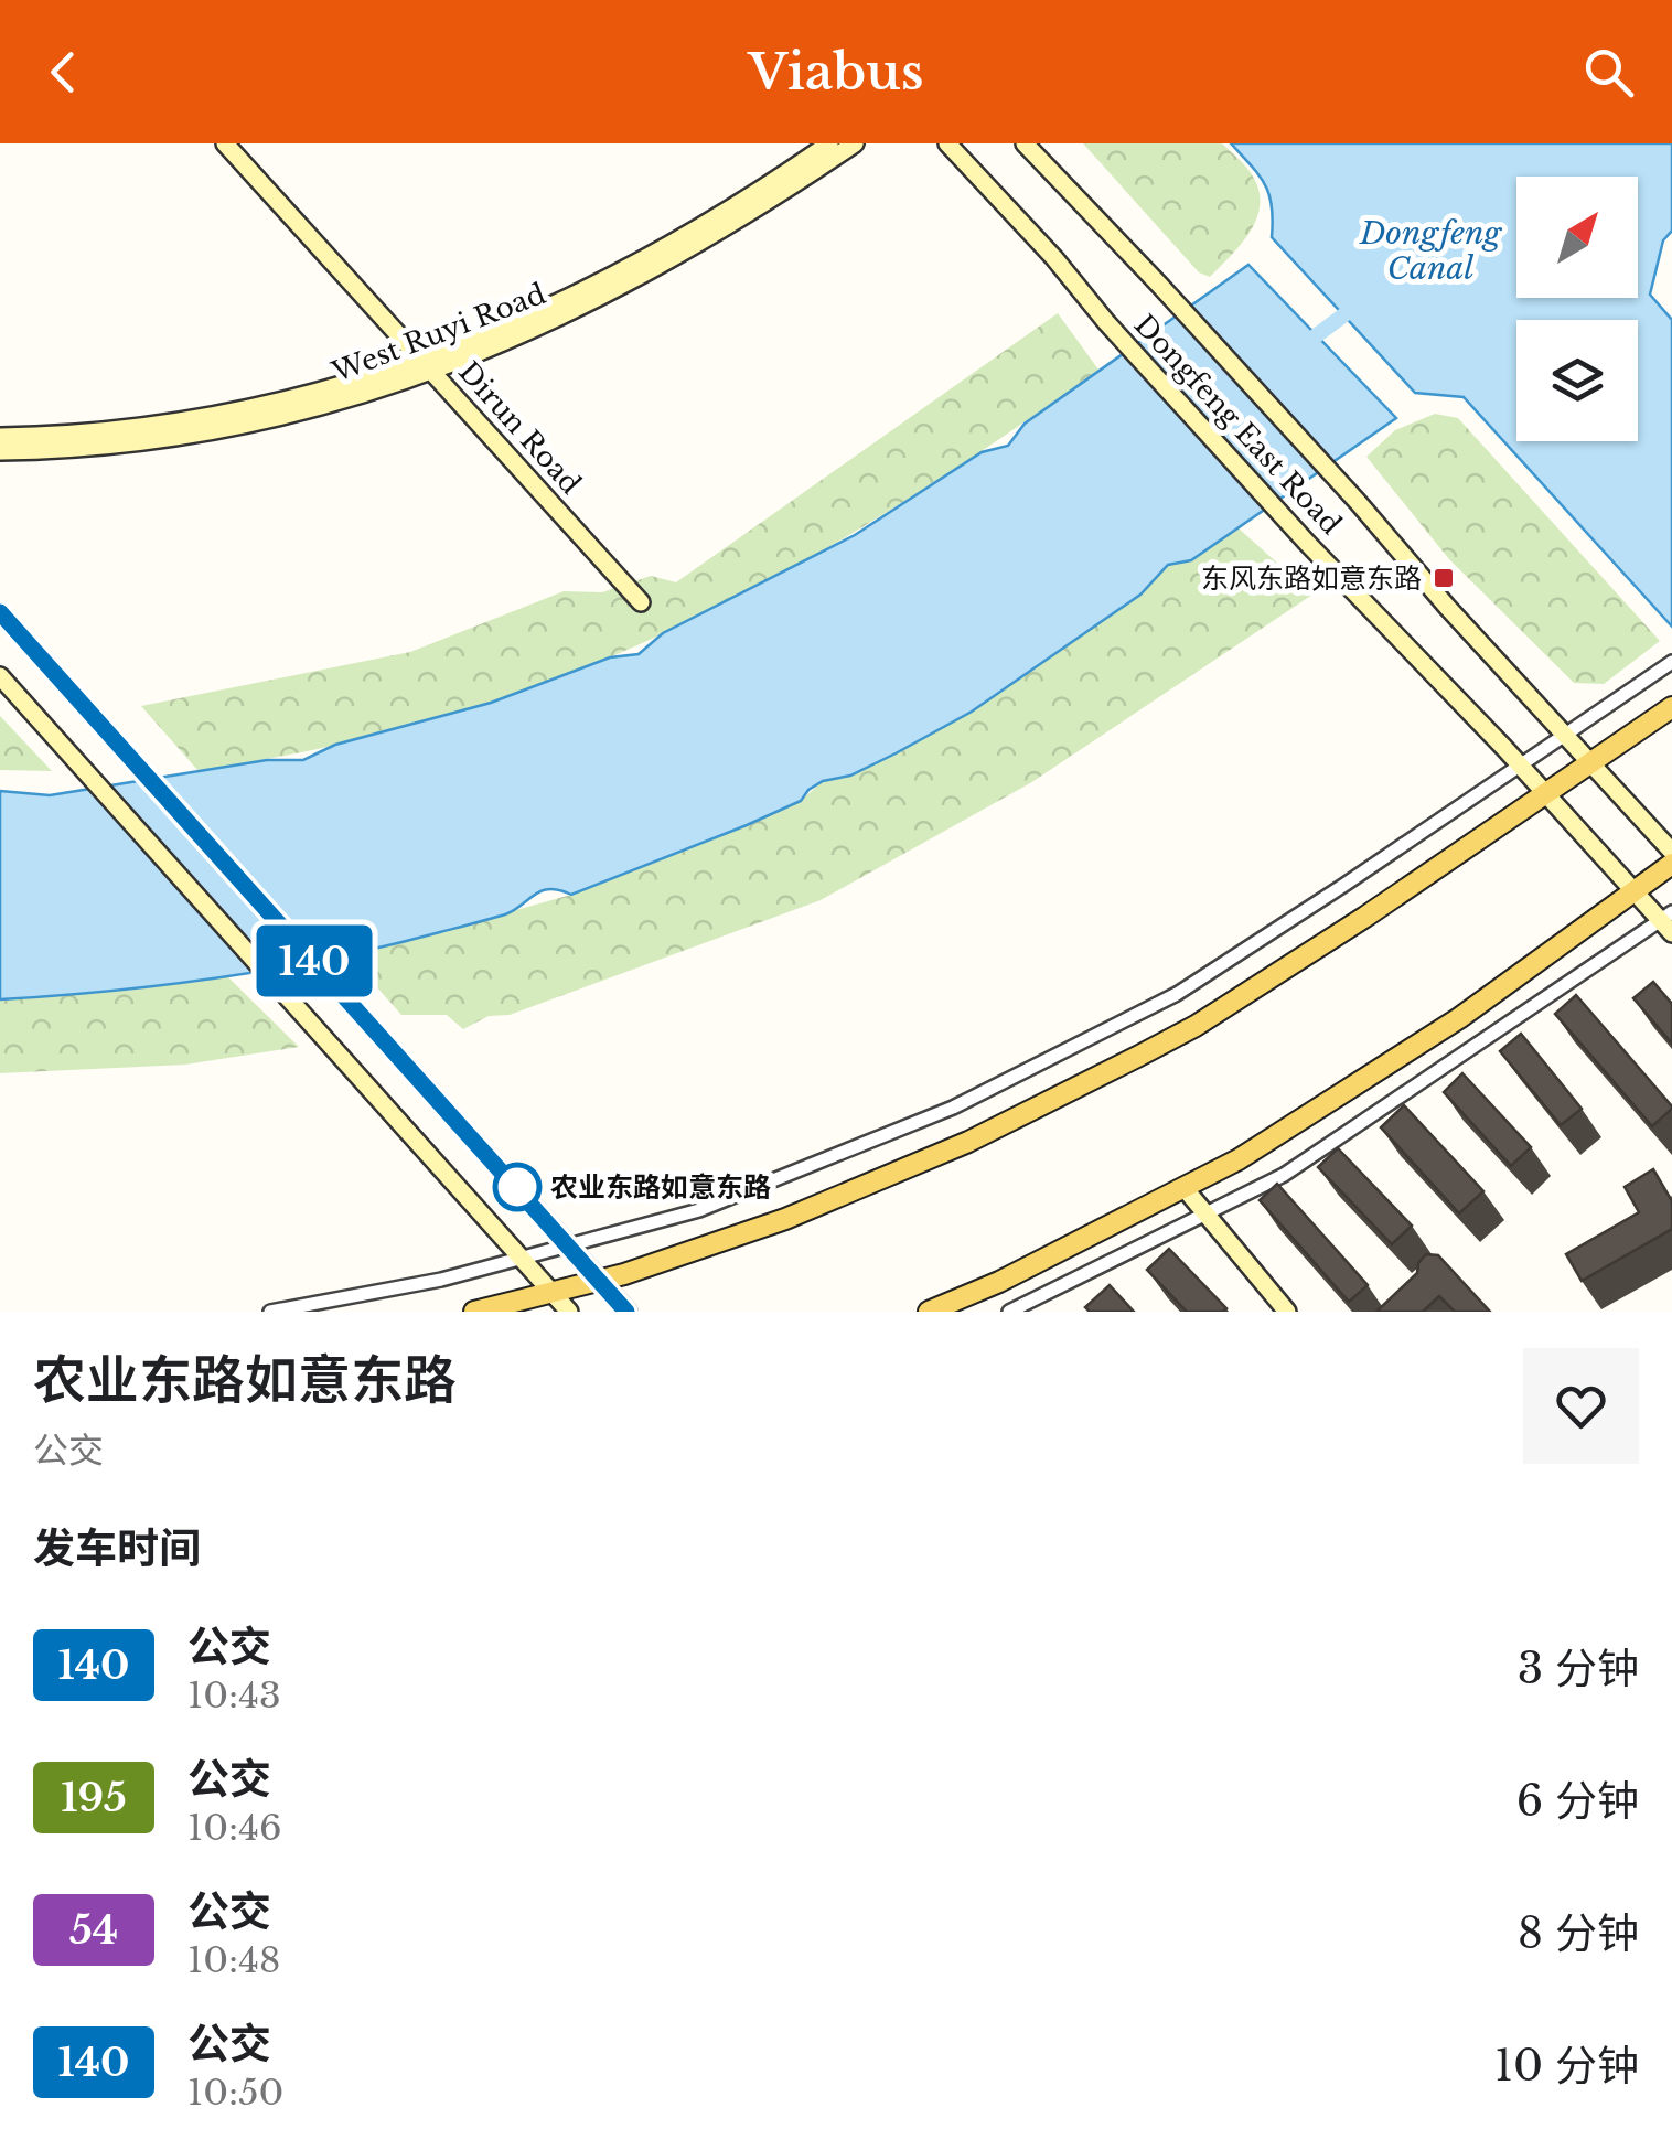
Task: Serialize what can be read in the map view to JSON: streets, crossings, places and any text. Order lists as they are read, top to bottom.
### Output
{
  "streets": {
    "main road": ["West Ruyi Road", "Dongfeng East Road", "Dirun Road"]
  },
  "crossings": [
    ["West Ruyi Road", "Dirun Road"]
  ],
  "water": ["Dongfeng Canal"],
  "places": {
    "transit": ["东风东路如意东路"],
    "other": ["农业东路如意东路"]
  },
  "lines": ["bus line 140"],
  "north": "top right",
  "page": {
    "header": "Viabus",
    "on_map": "140",
    "heading": [
      ["农业东路如意东路", "公交"],
      "发车时间"
    ],
    "list": [
      {
        "mark": "140",
        "name": "公交",
        "note": "10:43",
        "value": "3 分钟"
      },
      {
        "mark": "195",
        "name": "公交",
        "note": "10:46",
        "value": "6 分钟"
      },
      {
        "mark": "54",
        "name": "公交",
        "note": "10:48",
        "value": "8 分钟"
      },
      {
        "mark": "140",
        "name": "公交",
        "note": "10:50",
        "value": "10 分钟"
      }
    ]
  }
}
